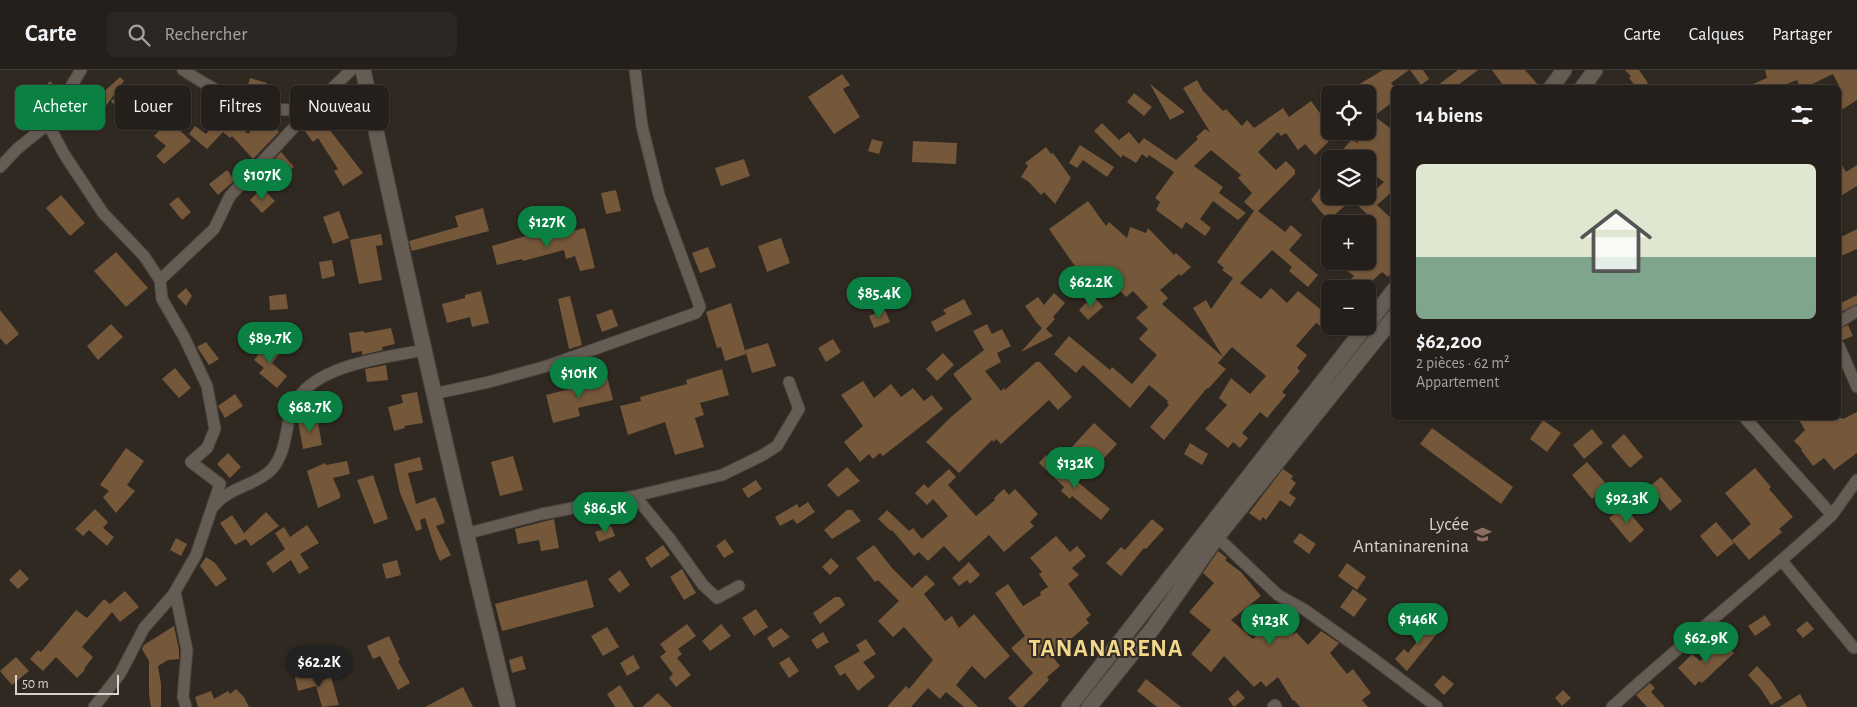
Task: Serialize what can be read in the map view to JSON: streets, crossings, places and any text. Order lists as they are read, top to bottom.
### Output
{
  "districts": ["TANANARENA"],
  "places": {
    "school or university": ["Lycée Antaninarenina"]
  },
  "scale_bar": "50 m",
  "page": {
    "header": "Carte",
    "search": "Rechercher",
    "nav": ["Carte", "Calques", "Partager"],
    "map_buttons": ["+", "−"],
    "chip": [
      "Acheter",
      "Louer",
      "Filtres",
      "Nouveau"
    ],
    "heading": "14 biens",
    "list": [
      {
        "name": "$62,200",
        "note": "2 pièces · 62 m² · Appartement"
      }
    ],
    "price": [
      "$107K",
      "$127K",
      "$62.2K",
      "$85.4K",
      "$89.7K",
      "$101K",
      "$68.7K",
      "$132K",
      "$92.3K",
      "$86.5K",
      "$146K",
      "$123K",
      "$62.9K",
      "$62.2K"
    ],
    "scale": "50 m"
  }
}
